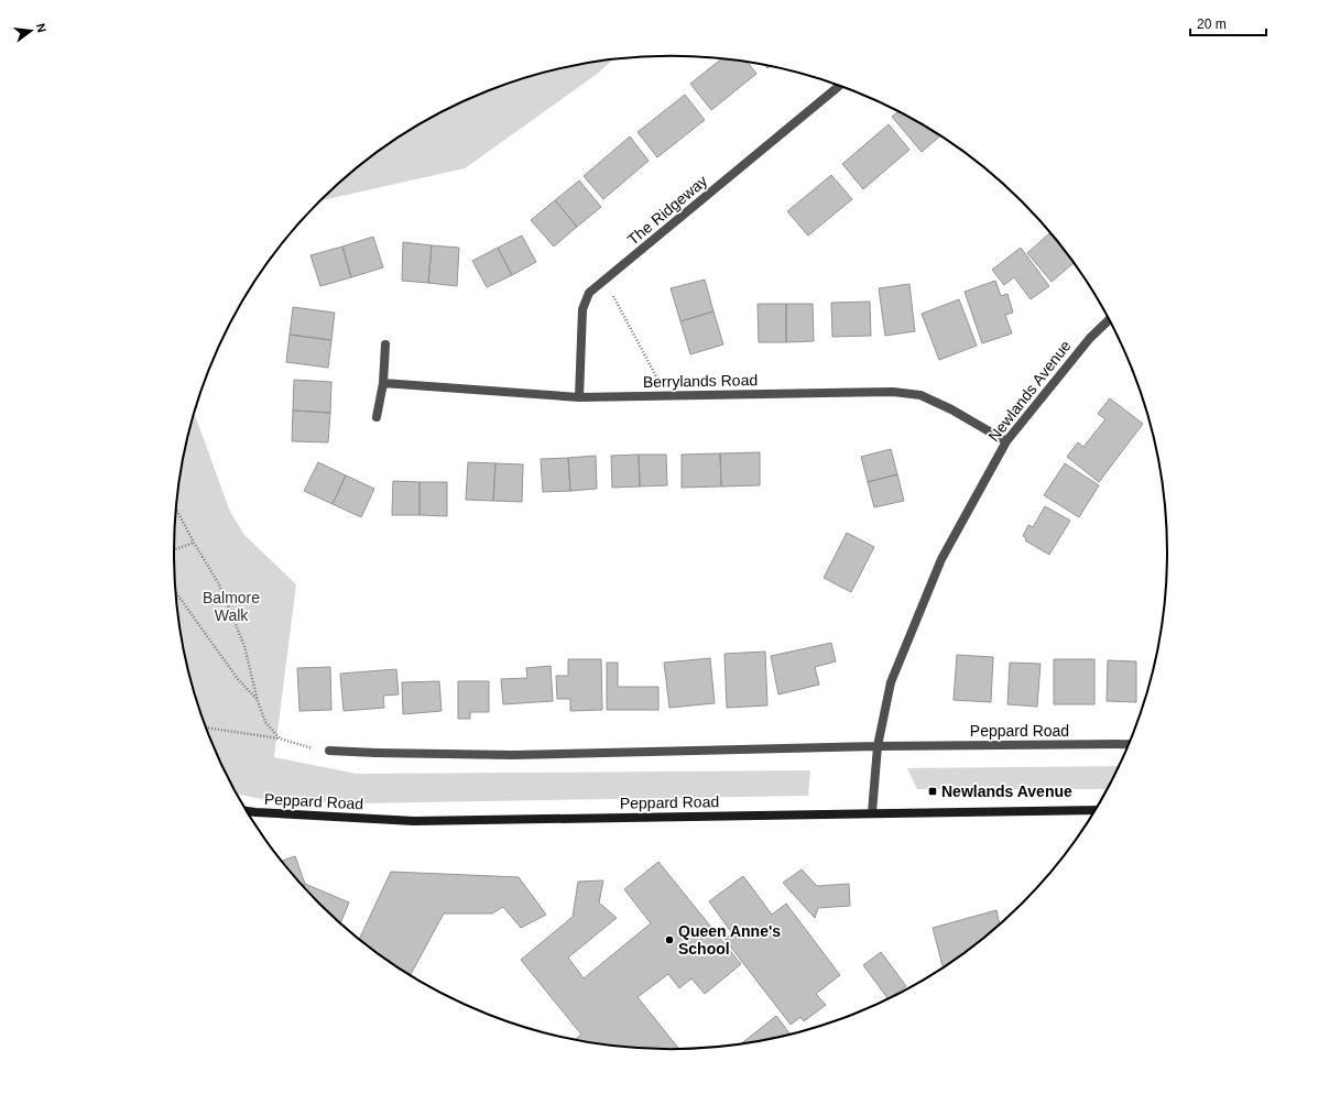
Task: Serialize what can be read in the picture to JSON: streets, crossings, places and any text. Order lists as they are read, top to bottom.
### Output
{
  "streets": {
    "main road": ["Peppard Road"],
    "street": ["The Ridgeway", "Berrylands Road", "Newlands Avenue"]
  },
  "crossings": [
    ["The Ridgeway", "Berrylands Road"],
    ["Berrylands Road", "Newlands Avenue"],
    ["Newlands Avenue", "Peppard Road"]
  ],
  "parks": ["Balmore Walk"],
  "places": {
    "transit": ["Newlands Avenue"],
    "other": ["Queen Anne's School"]
  },
  "scale_bar": "20 m",
  "north": "right"
}
